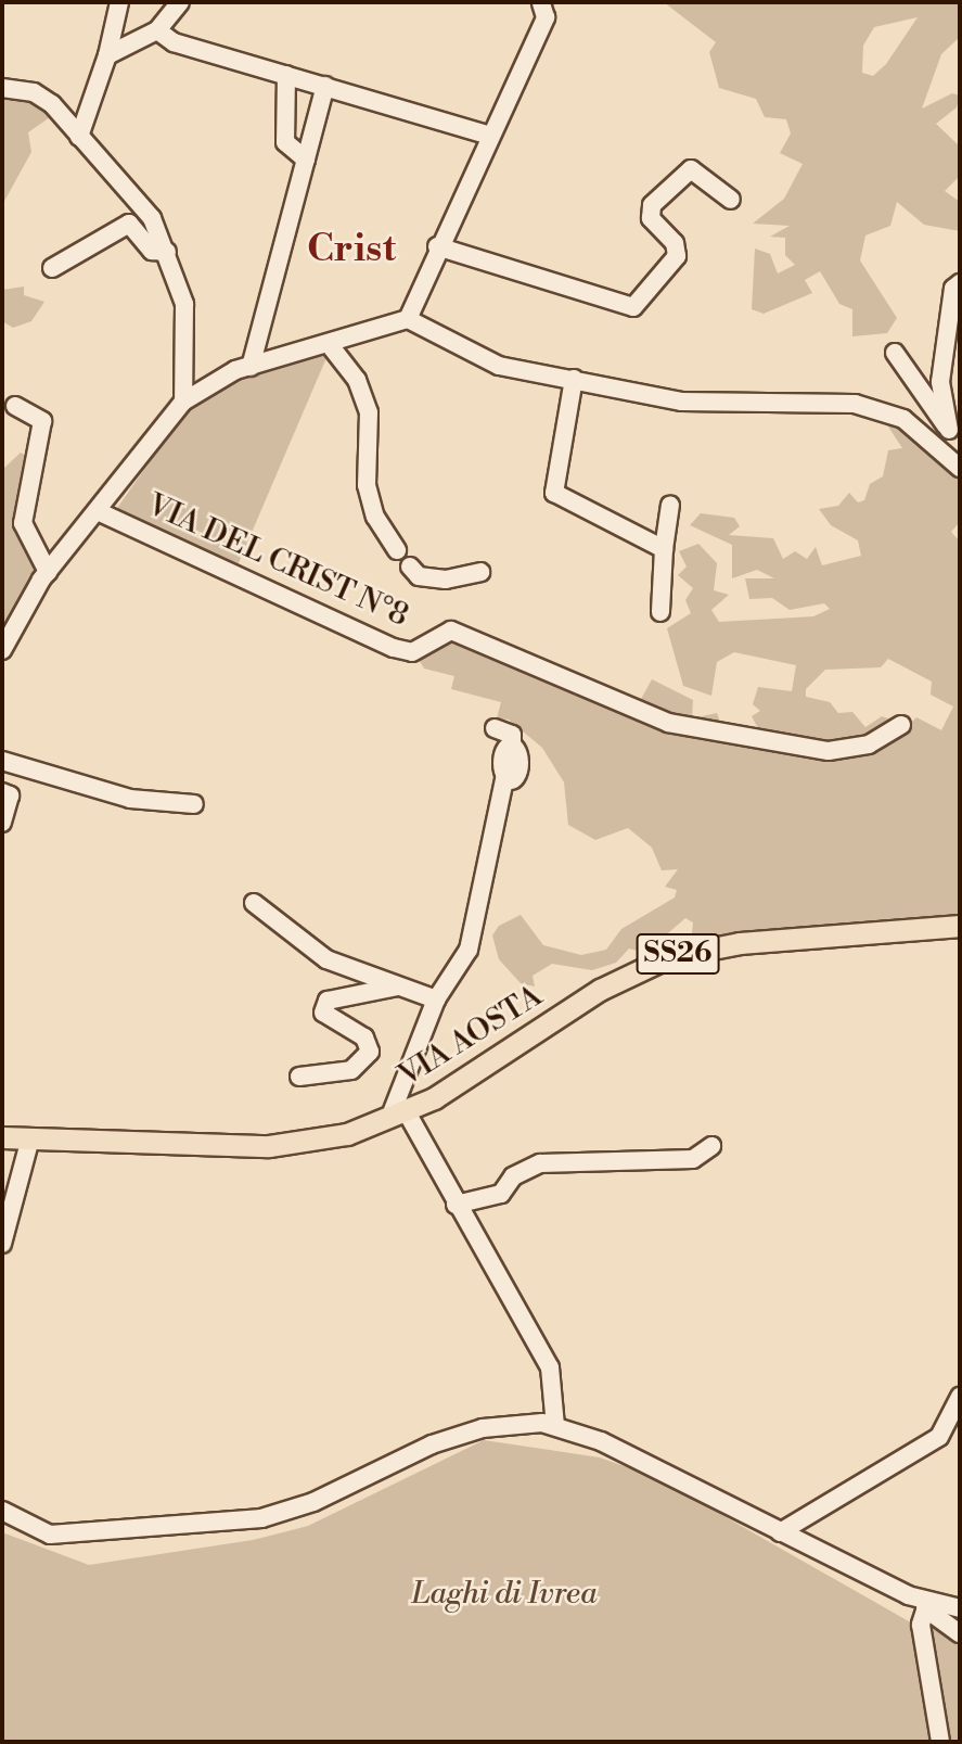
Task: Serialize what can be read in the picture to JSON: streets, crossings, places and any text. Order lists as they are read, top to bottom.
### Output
{
  "streets": {
    "main road": ["SS26", "VIA AOSTA"],
    "street": ["VIA DEL CRIST N°8"]
  },
  "districts": ["Crist"],
  "parks": ["Laghi di Ivrea"]
}
